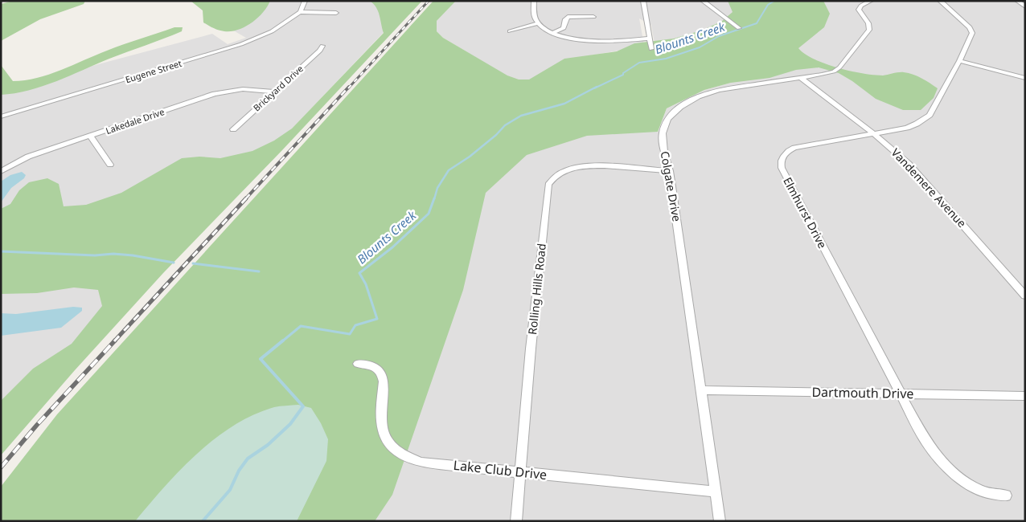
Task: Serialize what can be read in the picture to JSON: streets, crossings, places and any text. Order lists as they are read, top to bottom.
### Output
{
  "streets": {
    "street": [
      "Eugene Street",
      "Brickyard Drive",
      "Lakedale Drive",
      "Colgate Drive",
      "Vandemere Avenue",
      "Elmhurst Drive",
      "Rolling Hills Road",
      "Dartmouth Drive",
      "Lake Club Drive"
    ]
  },
  "crossings": [
    ["Brickyard Drive", "Lakedale Drive"],
    ["Colgate Drive", "Vandemere Avenue"],
    ["Colgate Drive", "Rolling Hills Road"],
    ["Colgate Drive", "Dartmouth Drive"],
    ["Colgate Drive", "Lake Club Drive"],
    ["Vandemere Avenue", "Elmhurst Drive"],
    ["Elmhurst Drive", "Dartmouth Drive"],
    ["Rolling Hills Road", "Lake Club Drive"]
  ],
  "water": ["Blounts Creek"]
}
